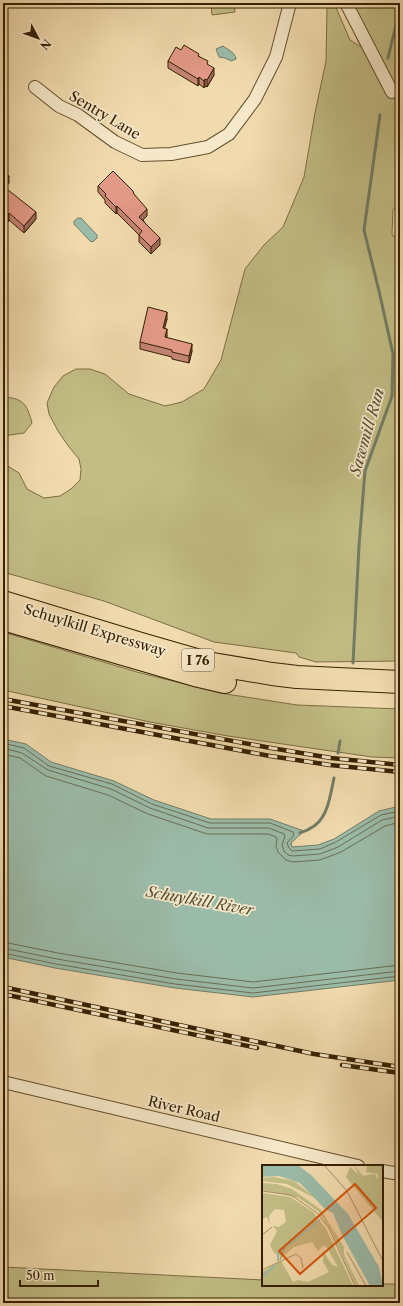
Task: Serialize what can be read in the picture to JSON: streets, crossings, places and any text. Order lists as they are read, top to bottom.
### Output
{
  "streets": {
    "highway": ["Schuylkill Expressway", "I 76"],
    "street": ["Sentry Lane", "River Road"]
  },
  "water": ["Sawmill Run", "Schuylkill River"],
  "scale_bar": "50 m",
  "north": "bottom right"
}
